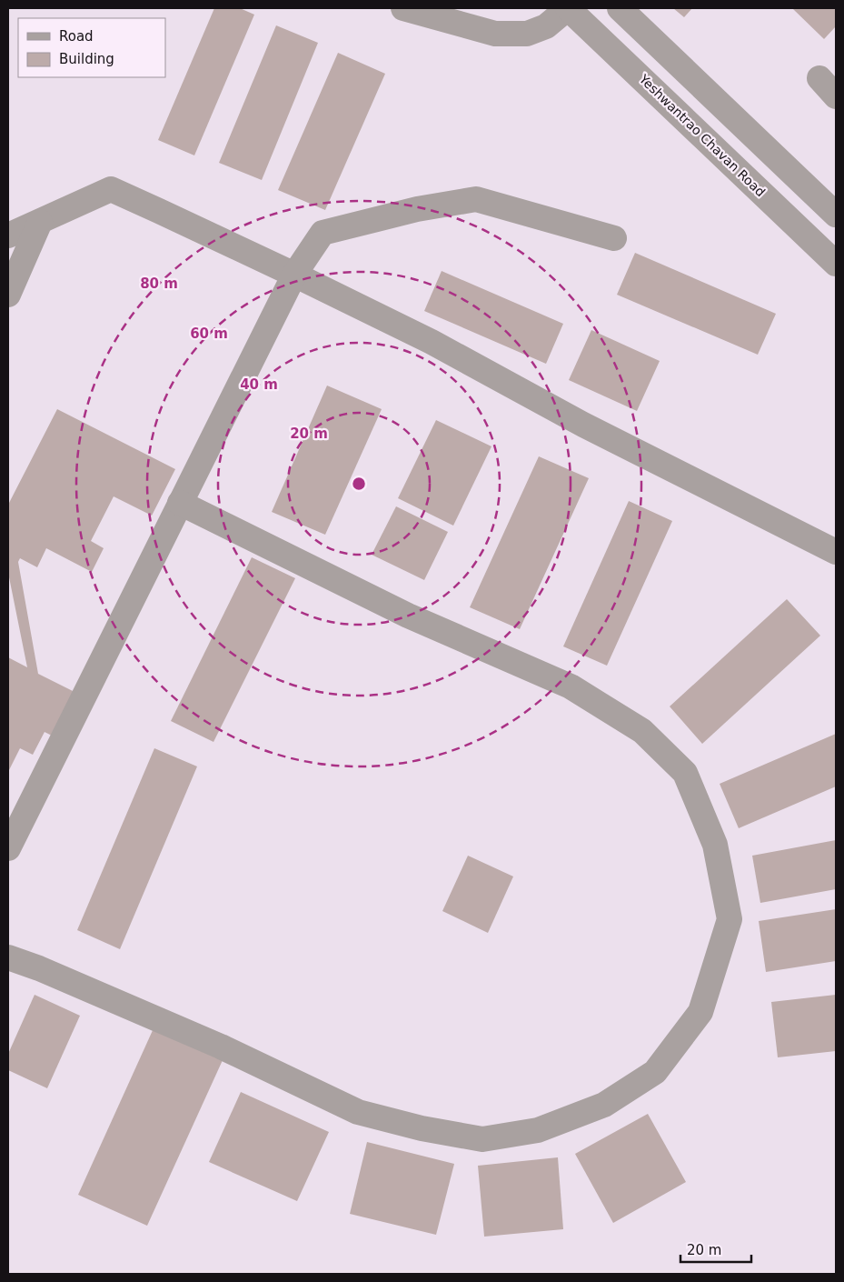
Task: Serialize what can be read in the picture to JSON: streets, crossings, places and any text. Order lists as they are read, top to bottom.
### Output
{
  "streets": {
    "street": ["Yeshwantrao Chavan Road"]
  },
  "legend": ["Road", "Building"],
  "scale_bar": "20 m",
  "rings": [
    "80 m",
    "60 m",
    "40 m",
    "20 m"
  ]
}
